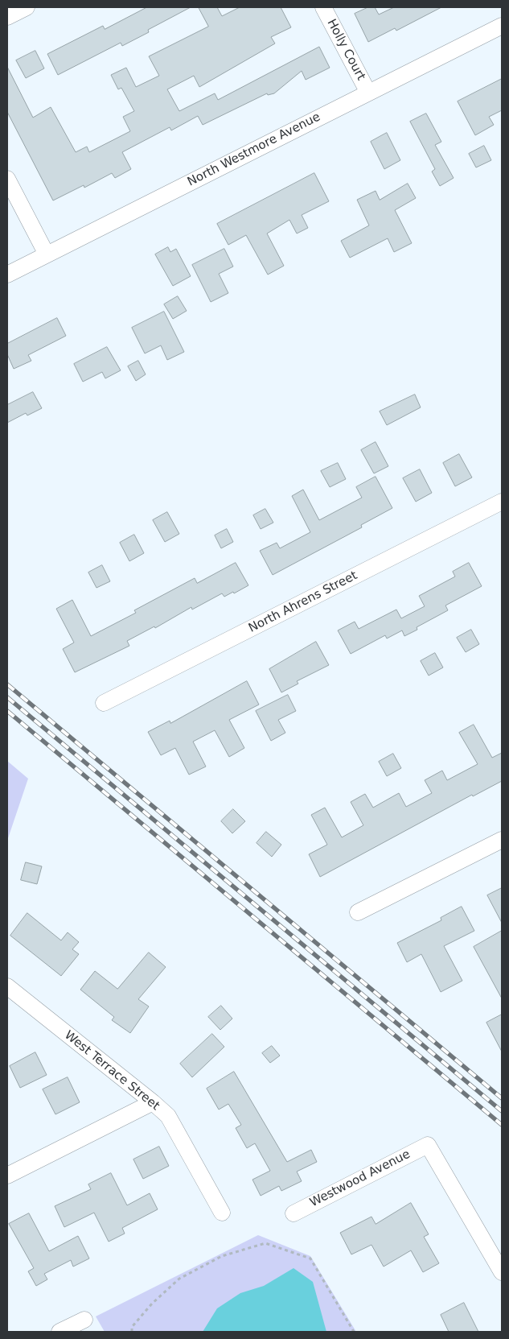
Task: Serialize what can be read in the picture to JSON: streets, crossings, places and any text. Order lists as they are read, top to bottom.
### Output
{
  "streets": {
    "street": [
      "Holly Court",
      "North Westmore Avenue",
      "North Ahrens Street",
      "West Terrace Street",
      "Westwood Avenue"
    ]
  },
  "crossings": [
    ["Holly Court", "North Westmore Avenue"]
  ]
}
